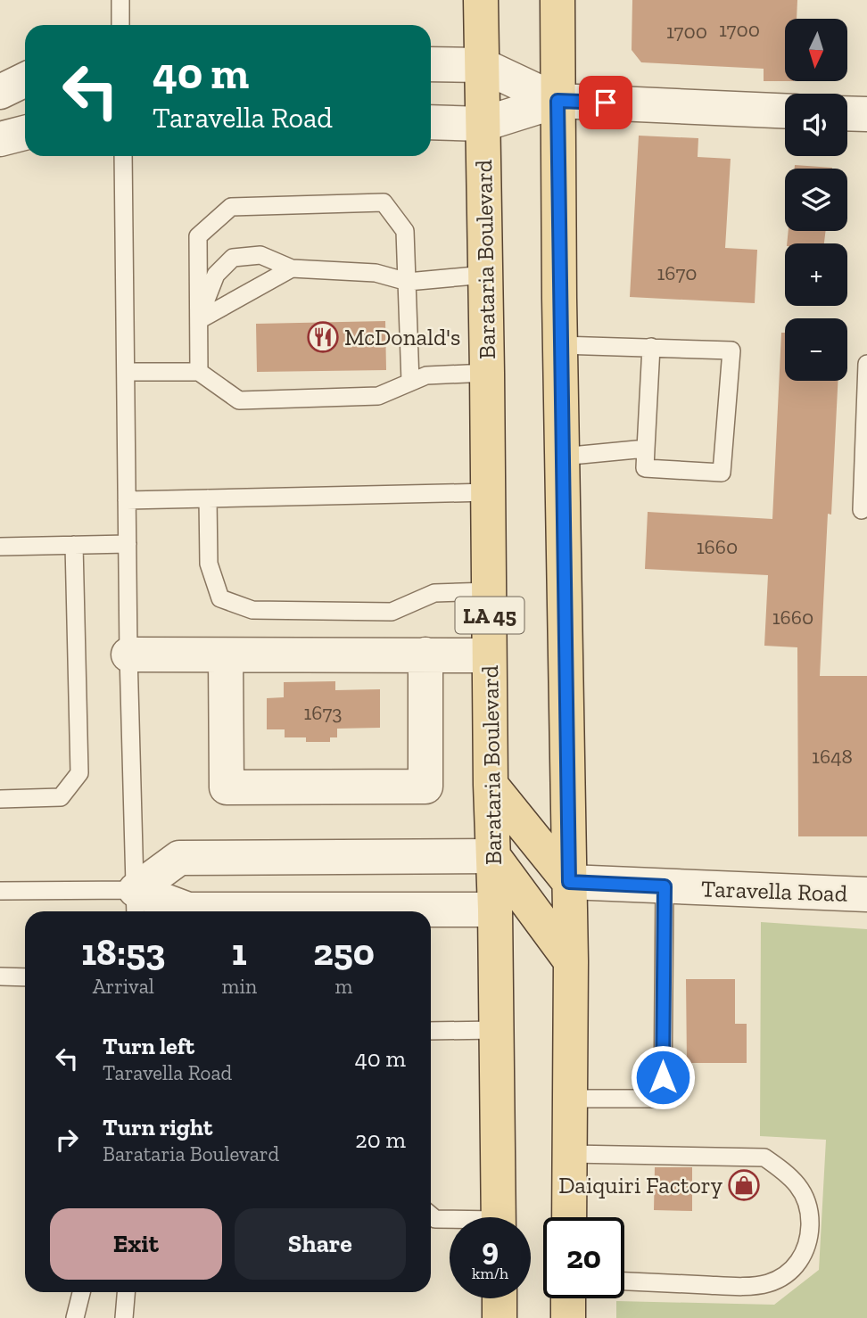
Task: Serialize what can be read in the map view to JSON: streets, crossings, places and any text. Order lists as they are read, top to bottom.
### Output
{
  "streets": {
    "main road": ["Barataria Boulevard", "LA 45"],
    "street": ["Taravella Road"]
  },
  "places": {
    "restaurant": ["McDonald's"],
    "shop": ["Daiquiri Factory"]
  },
  "house_numbers": [
    "1700",
    "1700",
    "1670",
    "1660",
    "1660",
    "1673",
    "1648"
  ],
  "north": "bottom",
  "page": {
    "map_buttons": ["+", "−"],
    "turn": ["40 m", "Taravella Road"],
    "eta": [
      "18:53",
      "Arrival",
      "1",
      "min",
      "250",
      "m"
    ],
    "list": [
      {
        "name": "Turn left",
        "note": "Taravella Road",
        "value": "40 m"
      },
      {
        "name": "Turn right",
        "note": "Barataria Boulevard",
        "value": "20 m"
      }
    ],
    "buttons": ["Exit", "Share"],
    "speed": "9 km/h",
    "limit": "20"
  }
}
